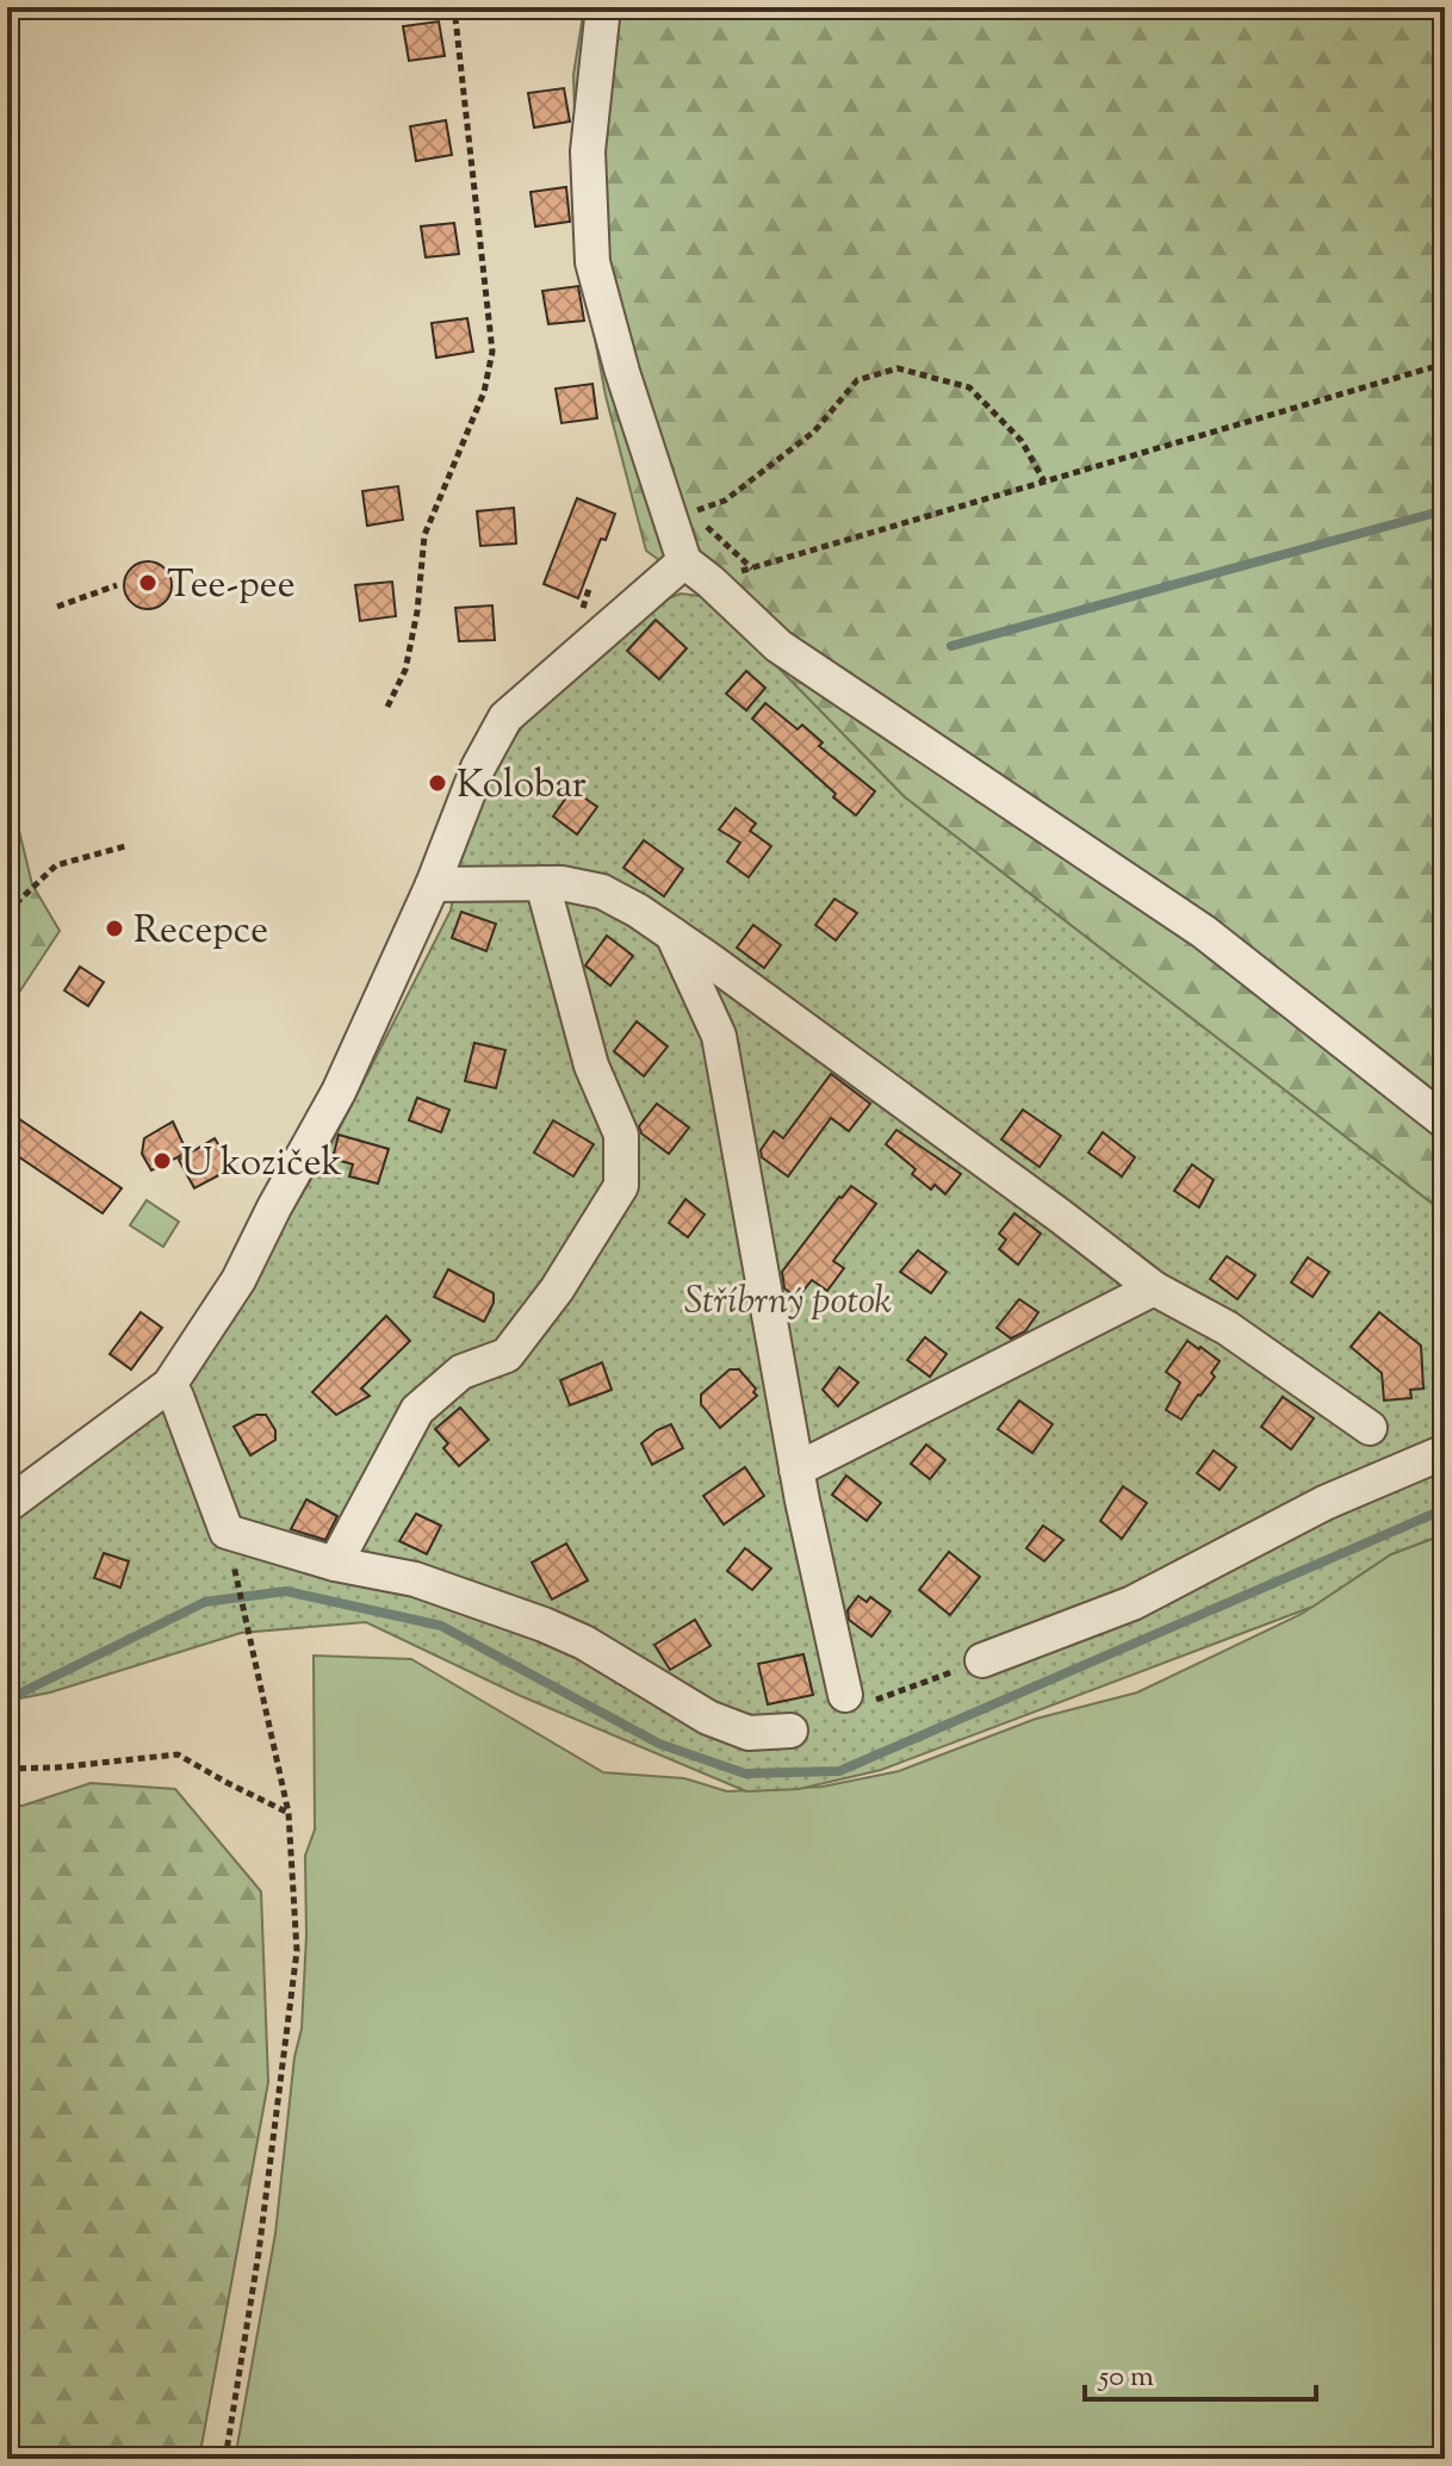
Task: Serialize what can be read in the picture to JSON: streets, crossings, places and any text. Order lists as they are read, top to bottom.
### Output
{
  "parks": ["Stříbrný potok"],
  "places": [
    "Tee-pee",
    "Kolobar",
    "Recepce",
    "U koziček"
  ],
  "scale_bar": "50 m"
}
